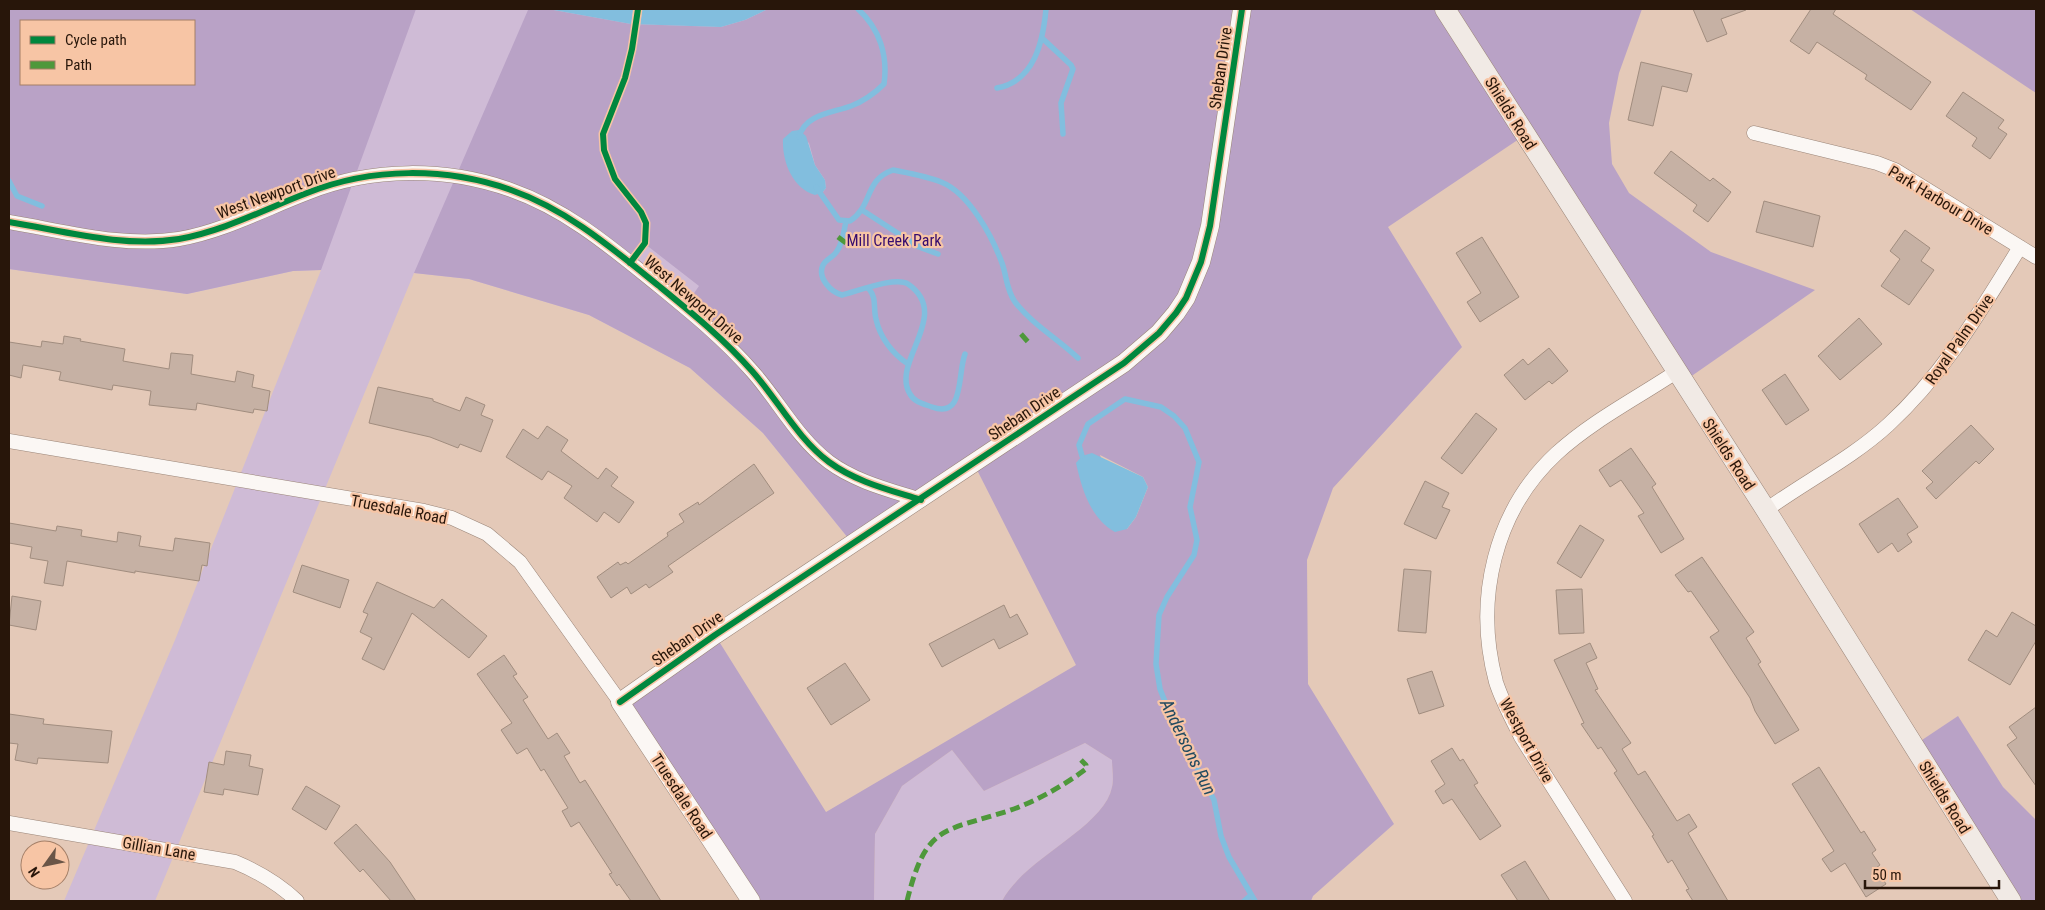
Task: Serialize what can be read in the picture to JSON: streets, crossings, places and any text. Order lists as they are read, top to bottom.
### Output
{
  "streets": {
    "main road": ["Shields Road"],
    "street": [
      "Sheban Drive",
      "West Newport Drive",
      "Park Harbour Drive",
      "Royal Palm Drive",
      "Truesdale Road",
      "Westport Drive",
      "Gillian Lane"
    ]
  },
  "crossings": [
    ["Sheban Drive", "West Newport Drive"],
    ["Sheban Drive", "Truesdale Road"],
    ["Shields Road", "Royal Palm Drive"],
    ["Shields Road", "Westport Drive"],
    ["Park Harbour Drive", "Royal Palm Drive"]
  ],
  "water": ["Andersons Run"],
  "parks": ["Mill Creek Park"],
  "legend": ["Cycle path", "Path"],
  "scale_bar": "50 m",
  "north": "bottom left"
}
